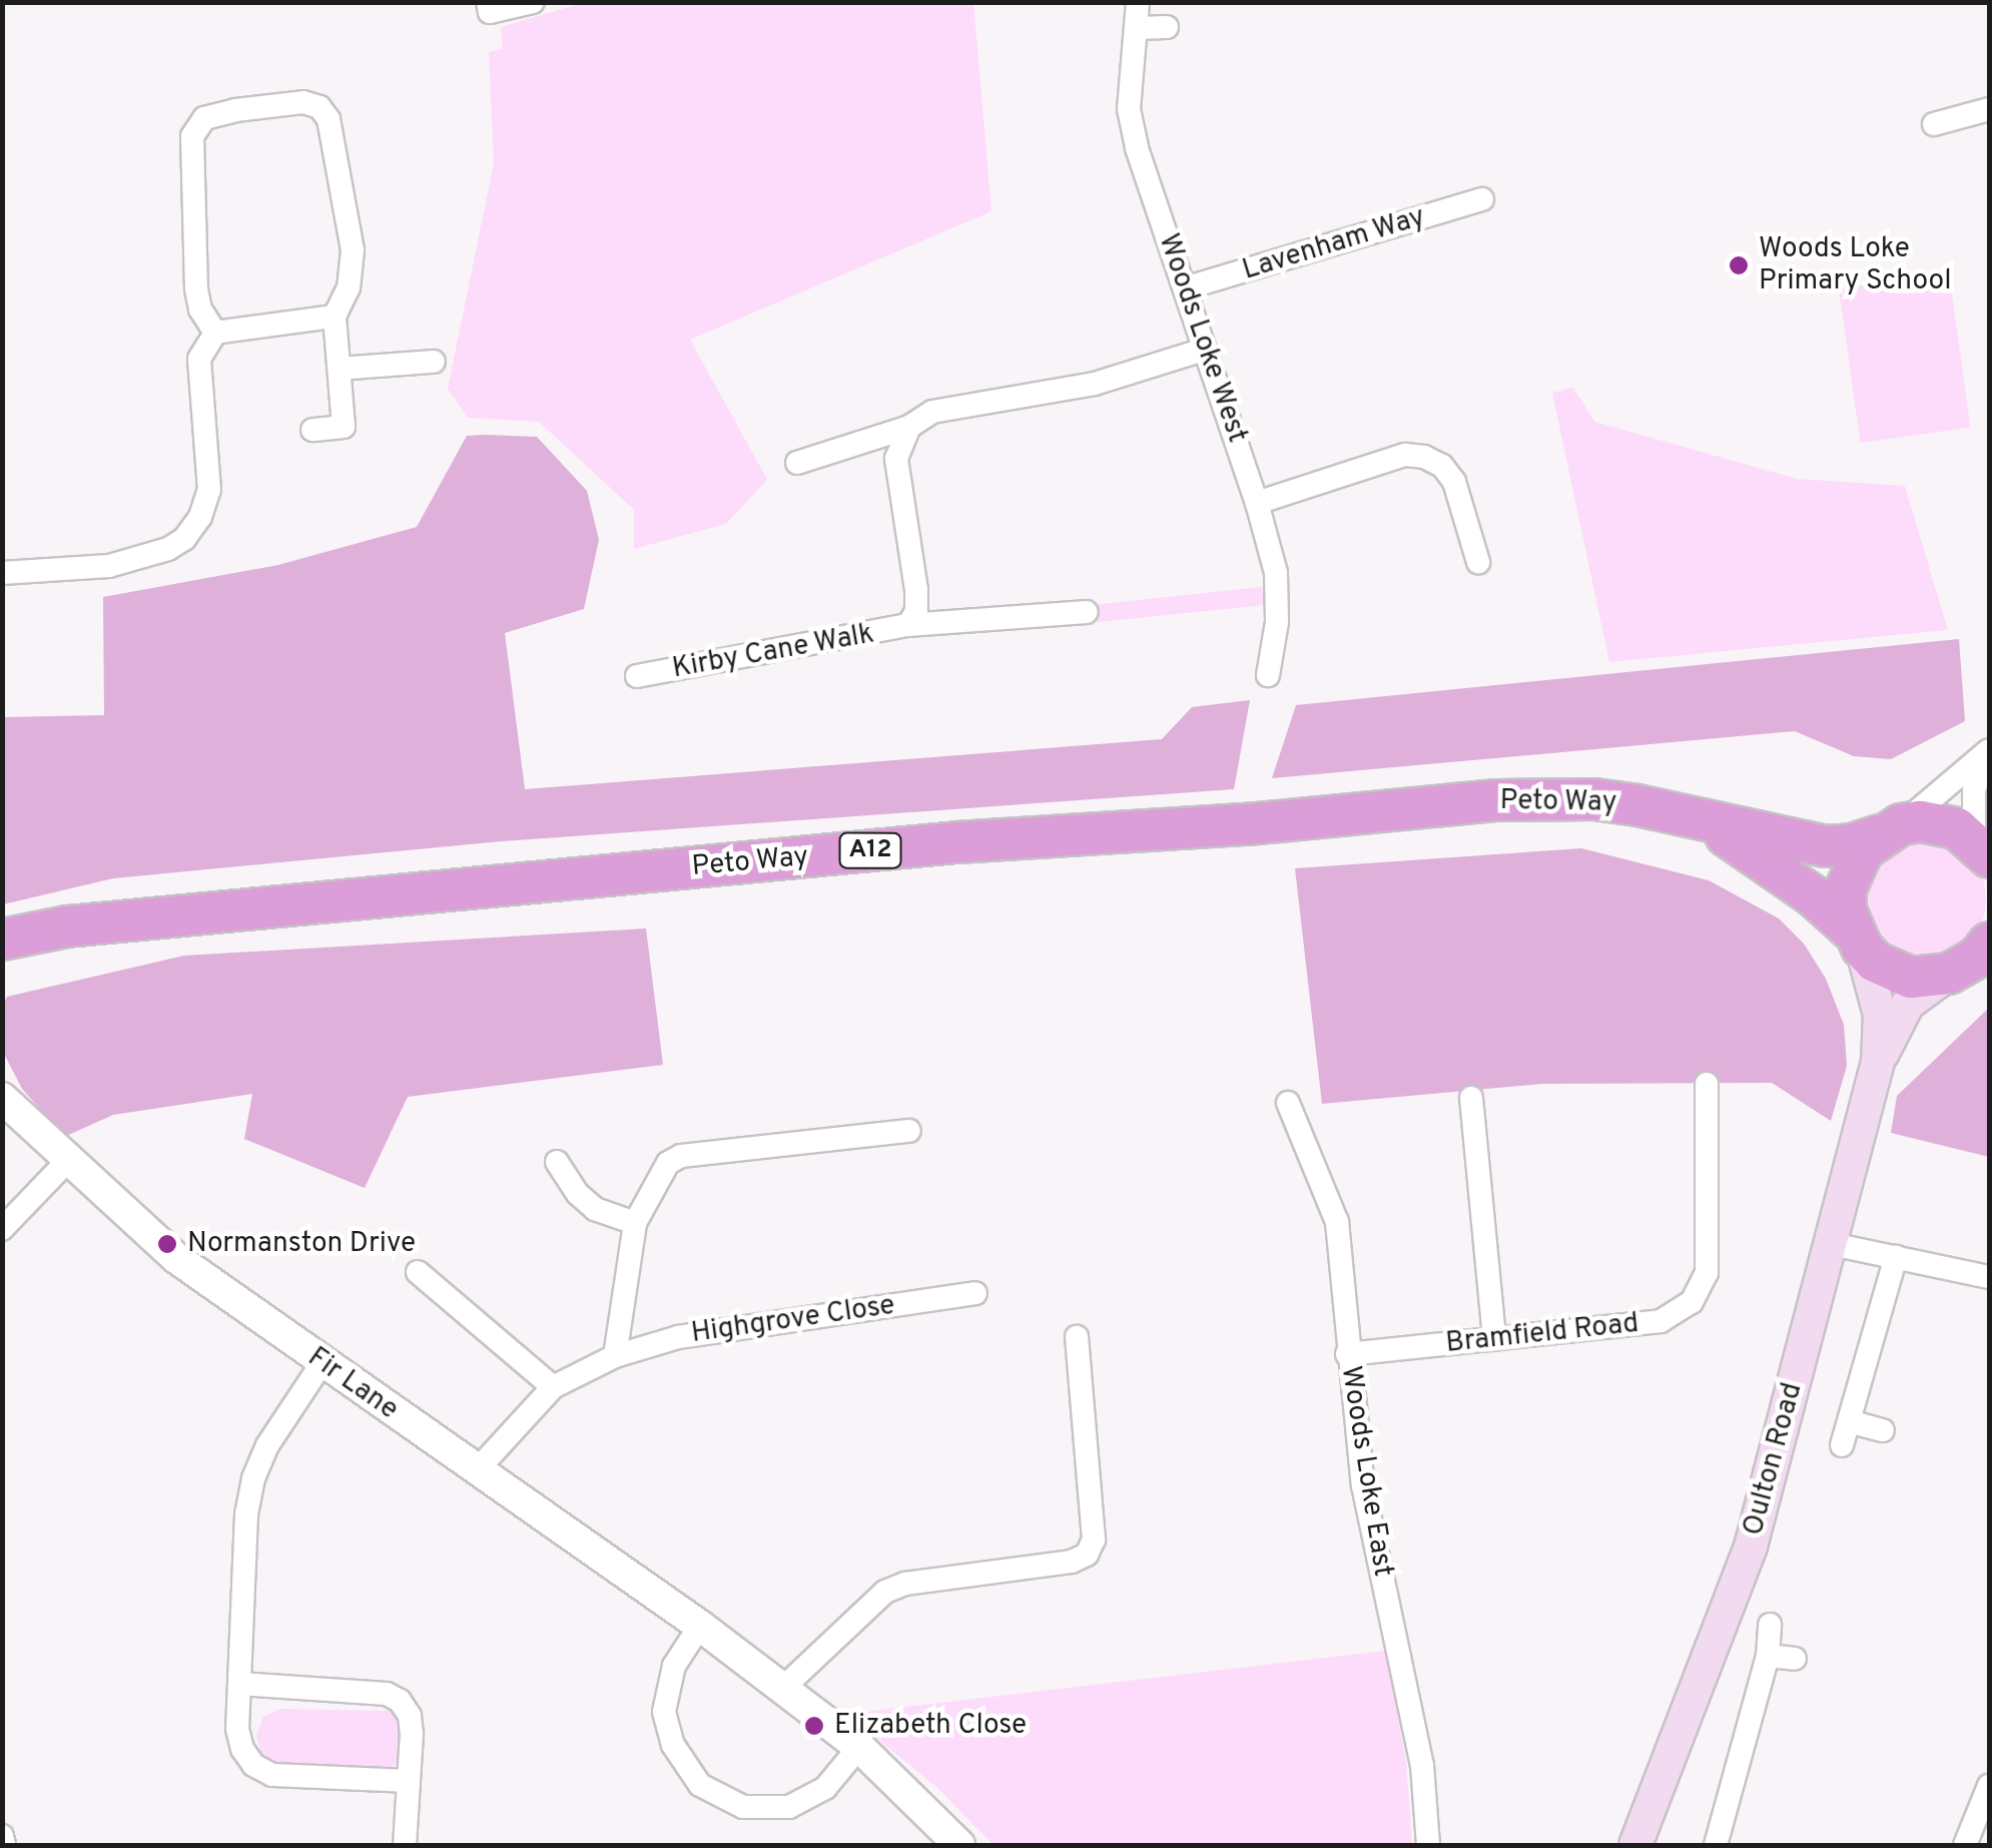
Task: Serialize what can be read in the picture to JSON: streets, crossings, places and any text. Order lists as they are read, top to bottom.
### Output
{
  "streets": {
    "highway": ["Peto Way", "A12"],
    "main road": ["Oulton Road"],
    "street": [
      "Lavenham Way",
      "Woods Loke West",
      "Kirby Cane Walk",
      "Highgrove Close",
      "Bramfield Road",
      "Fir Lane",
      "Woods Loke East"
    ]
  },
  "crossings": [
    ["Lavenham Way", "Woods Loke West"],
    ["Peto Way", "Oulton Road"],
    ["Highgrove Close", "Fir Lane"],
    ["Bramfield Road", "Woods Loke East"]
  ],
  "places": ["Woods Loke Primary School", "Normanston Drive", "Elizabeth Close"]
}
